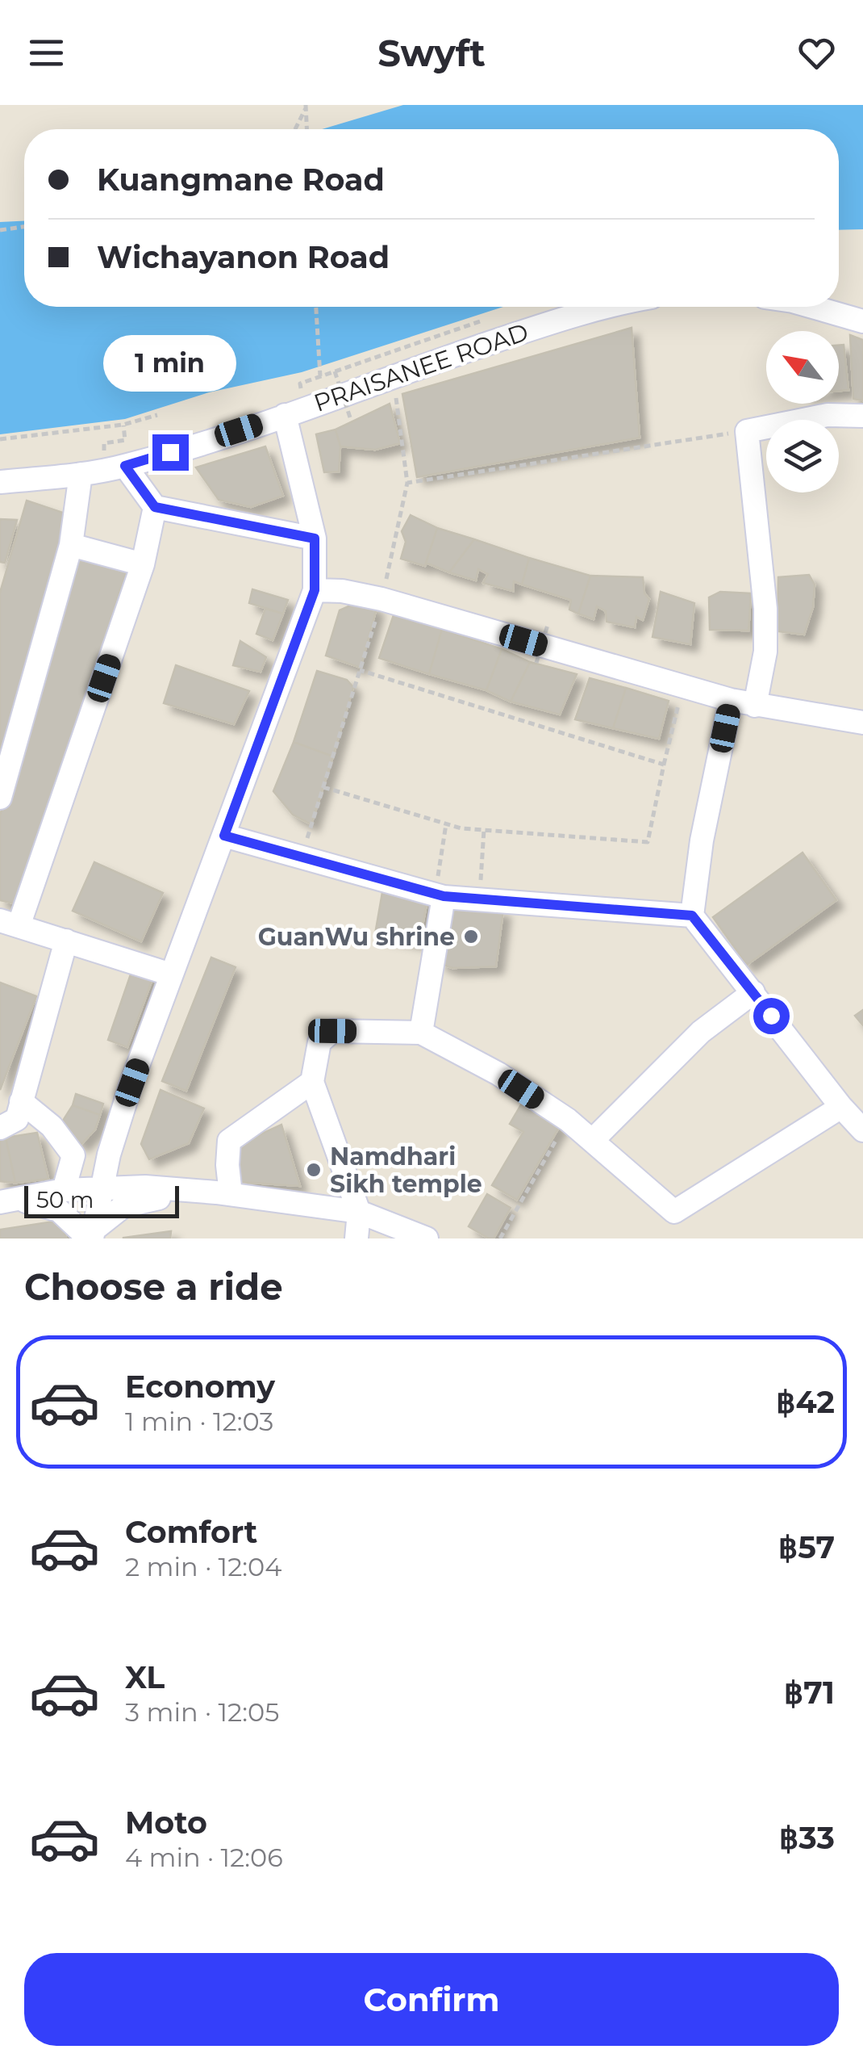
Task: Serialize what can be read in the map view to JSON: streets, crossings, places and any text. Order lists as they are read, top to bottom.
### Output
{
  "streets": {
    "street": ["PRAISANEE ROAD"]
  },
  "places": ["GuanWu shrine", "Namdhari Sikh temple"],
  "scale_bar": "50 m",
  "north": "top left",
  "page": {
    "header": "Swyft",
    "banner": ["Kuangmane Road", "Wichayanon Road"],
    "bubble": "1 min",
    "scale": "50 m",
    "heading": "Choose a ride",
    "list": [
      {
        "name": "Economy",
        "note": "1 min · 12:03",
        "value": "฿42"
      },
      {
        "name": "Comfort",
        "note": "2 min · 12:04",
        "value": "฿57"
      },
      {
        "name": "XL",
        "note": "3 min · 12:05",
        "value": "฿71"
      },
      {
        "name": "Moto",
        "note": "4 min · 12:06",
        "value": "฿33"
      }
    ],
    "buttons": "Confirm"
  }
}
